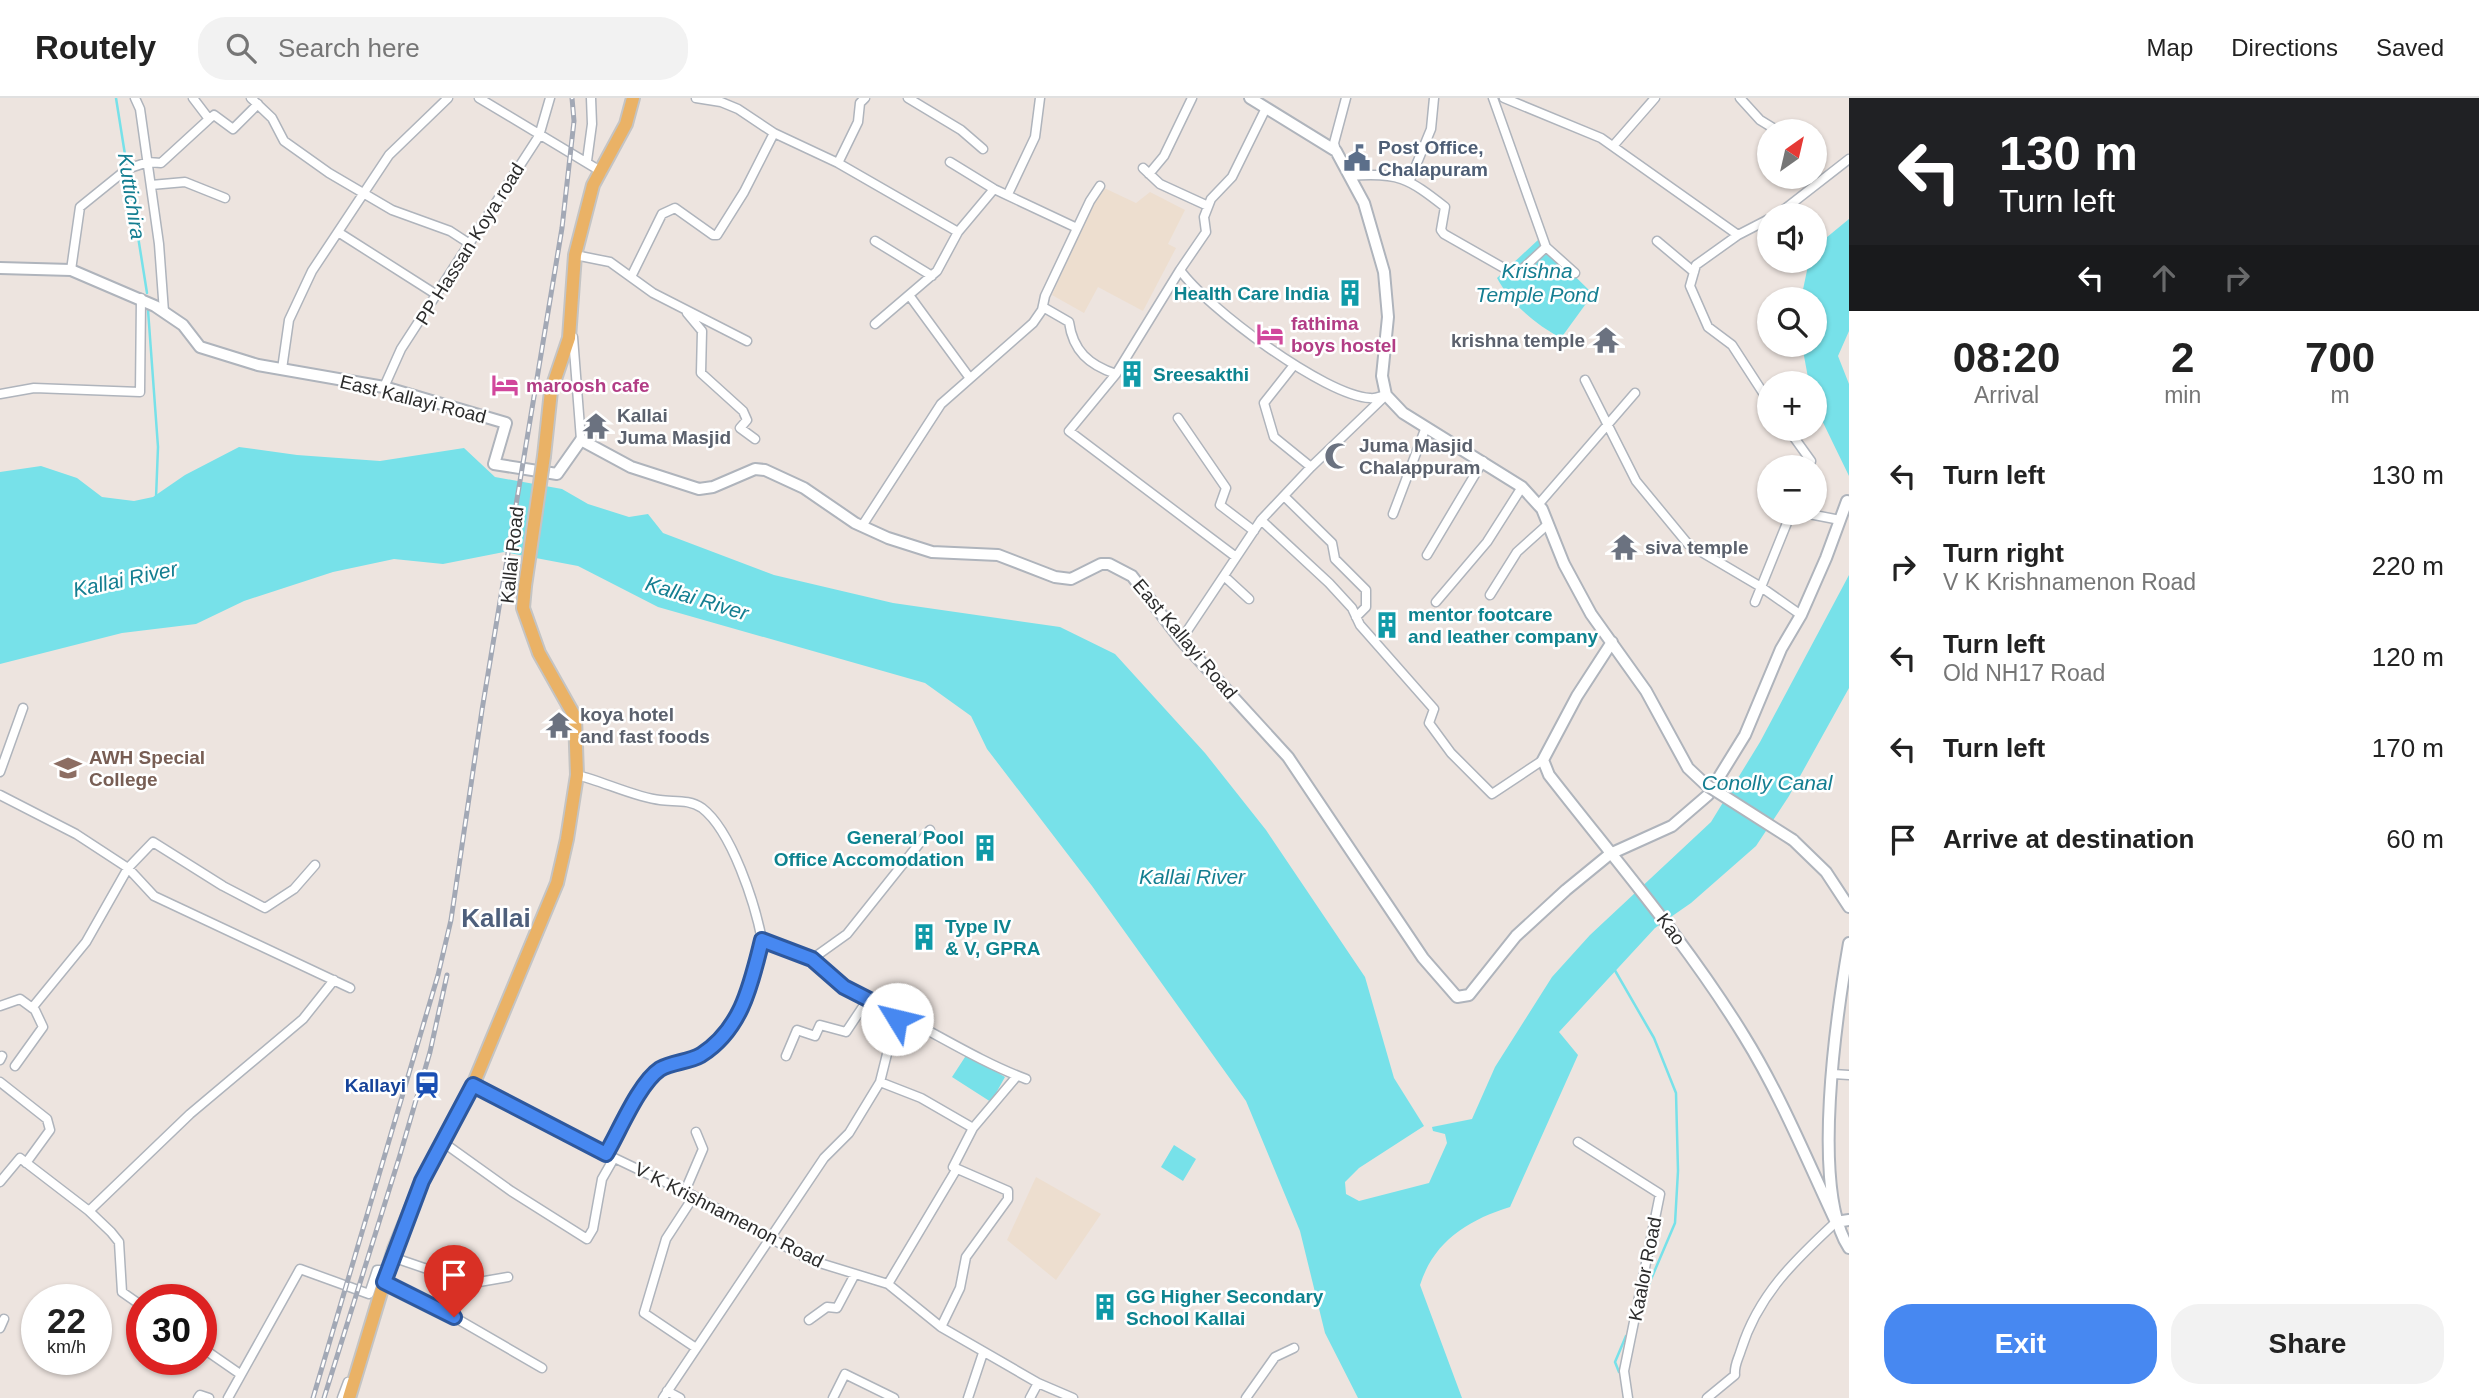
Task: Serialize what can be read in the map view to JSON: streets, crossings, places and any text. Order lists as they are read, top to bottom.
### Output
{
  "streets": {
    "main road": ["Kallai Road"],
    "street": [
      "PP Hassan Koya road",
      "East Kallayi Road",
      "Kao",
      "V K Krishnamenon Road",
      "Kaalor Road"
    ]
  },
  "crossings": [
    ["PP Hassan Koya road", "East Kallayi Road"],
    ["East Kallayi Road", "Kao"],
    ["Kallai Road", "V K Krishnamenon Road"]
  ],
  "districts": ["Kallai"],
  "water": [
    "Kuttichira",
    "Krishna Temple Pond",
    "Kallai River",
    "Conolly Canal"
  ],
  "places": {
    "public building": ["Post Office, Chalapuram"],
    "building": [
      "Health Care India",
      "Sreesakthi",
      "mentor footcare and leather company",
      "General Pool Office Accomodation",
      "Type IV & V, GPRA",
      "GG Higher Secondary School Kallai"
    ],
    "hotel": ["fathima boys hostel", "maroosh cafe"],
    "temple": [
      "krishna temple",
      "Kallai Juma Masjid",
      "siva temple",
      "koya hotel and fast foods"
    ],
    "mosque": ["Juma Masjid Chalappuram"],
    "school or university": ["AWH Special College"],
    "station": ["Kallayi"]
  },
  "north": "top right",
  "page": {
    "header": "Routely",
    "search": "Search here",
    "nav": ["Map", "Directions", "Saved"],
    "turn": ["130 m", "Turn left"],
    "map_buttons": ["+", "−"],
    "eta": [
      "08:20",
      "Arrival",
      "2",
      "min",
      "700",
      "m"
    ],
    "list": [
      {
        "name": "Turn left",
        "value": "130 m"
      },
      {
        "name": "Turn right",
        "note": "V K Krishnamenon Road",
        "value": "220 m"
      },
      {
        "name": "Turn left",
        "note": "Old NH17 Road",
        "value": "120 m"
      },
      {
        "name": "Turn left",
        "value": "170 m"
      },
      {
        "name": "Arrive at destination",
        "value": "60 m"
      }
    ],
    "speed": "22 km/h",
    "limit": "30",
    "buttons": ["Exit", "Share"]
  }
}
